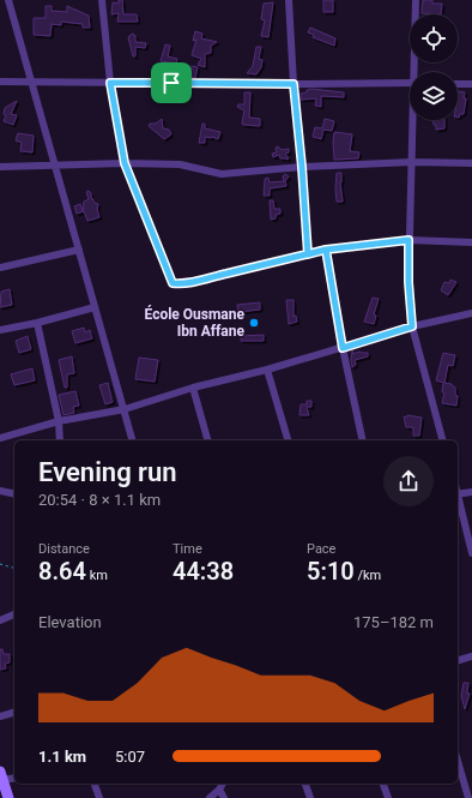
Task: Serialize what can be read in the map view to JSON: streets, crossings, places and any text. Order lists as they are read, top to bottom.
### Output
{
  "places": ["École Ousmane Ibn Affane"],
  "page": {
    "heading": ["Evening run", "20:54 · 8 × 1.1 km"],
    "stats": [
      ["Distance", "8.64 km"],
      ["Time", "44:38"],
      ["Pace", "5:10 /km"]
    ],
    "chart": ["Elevation", "175–182 m"],
    "list": [
      {
        "name": "1.1 km",
        "note": "5:07"
      }
    ]
  }
}
